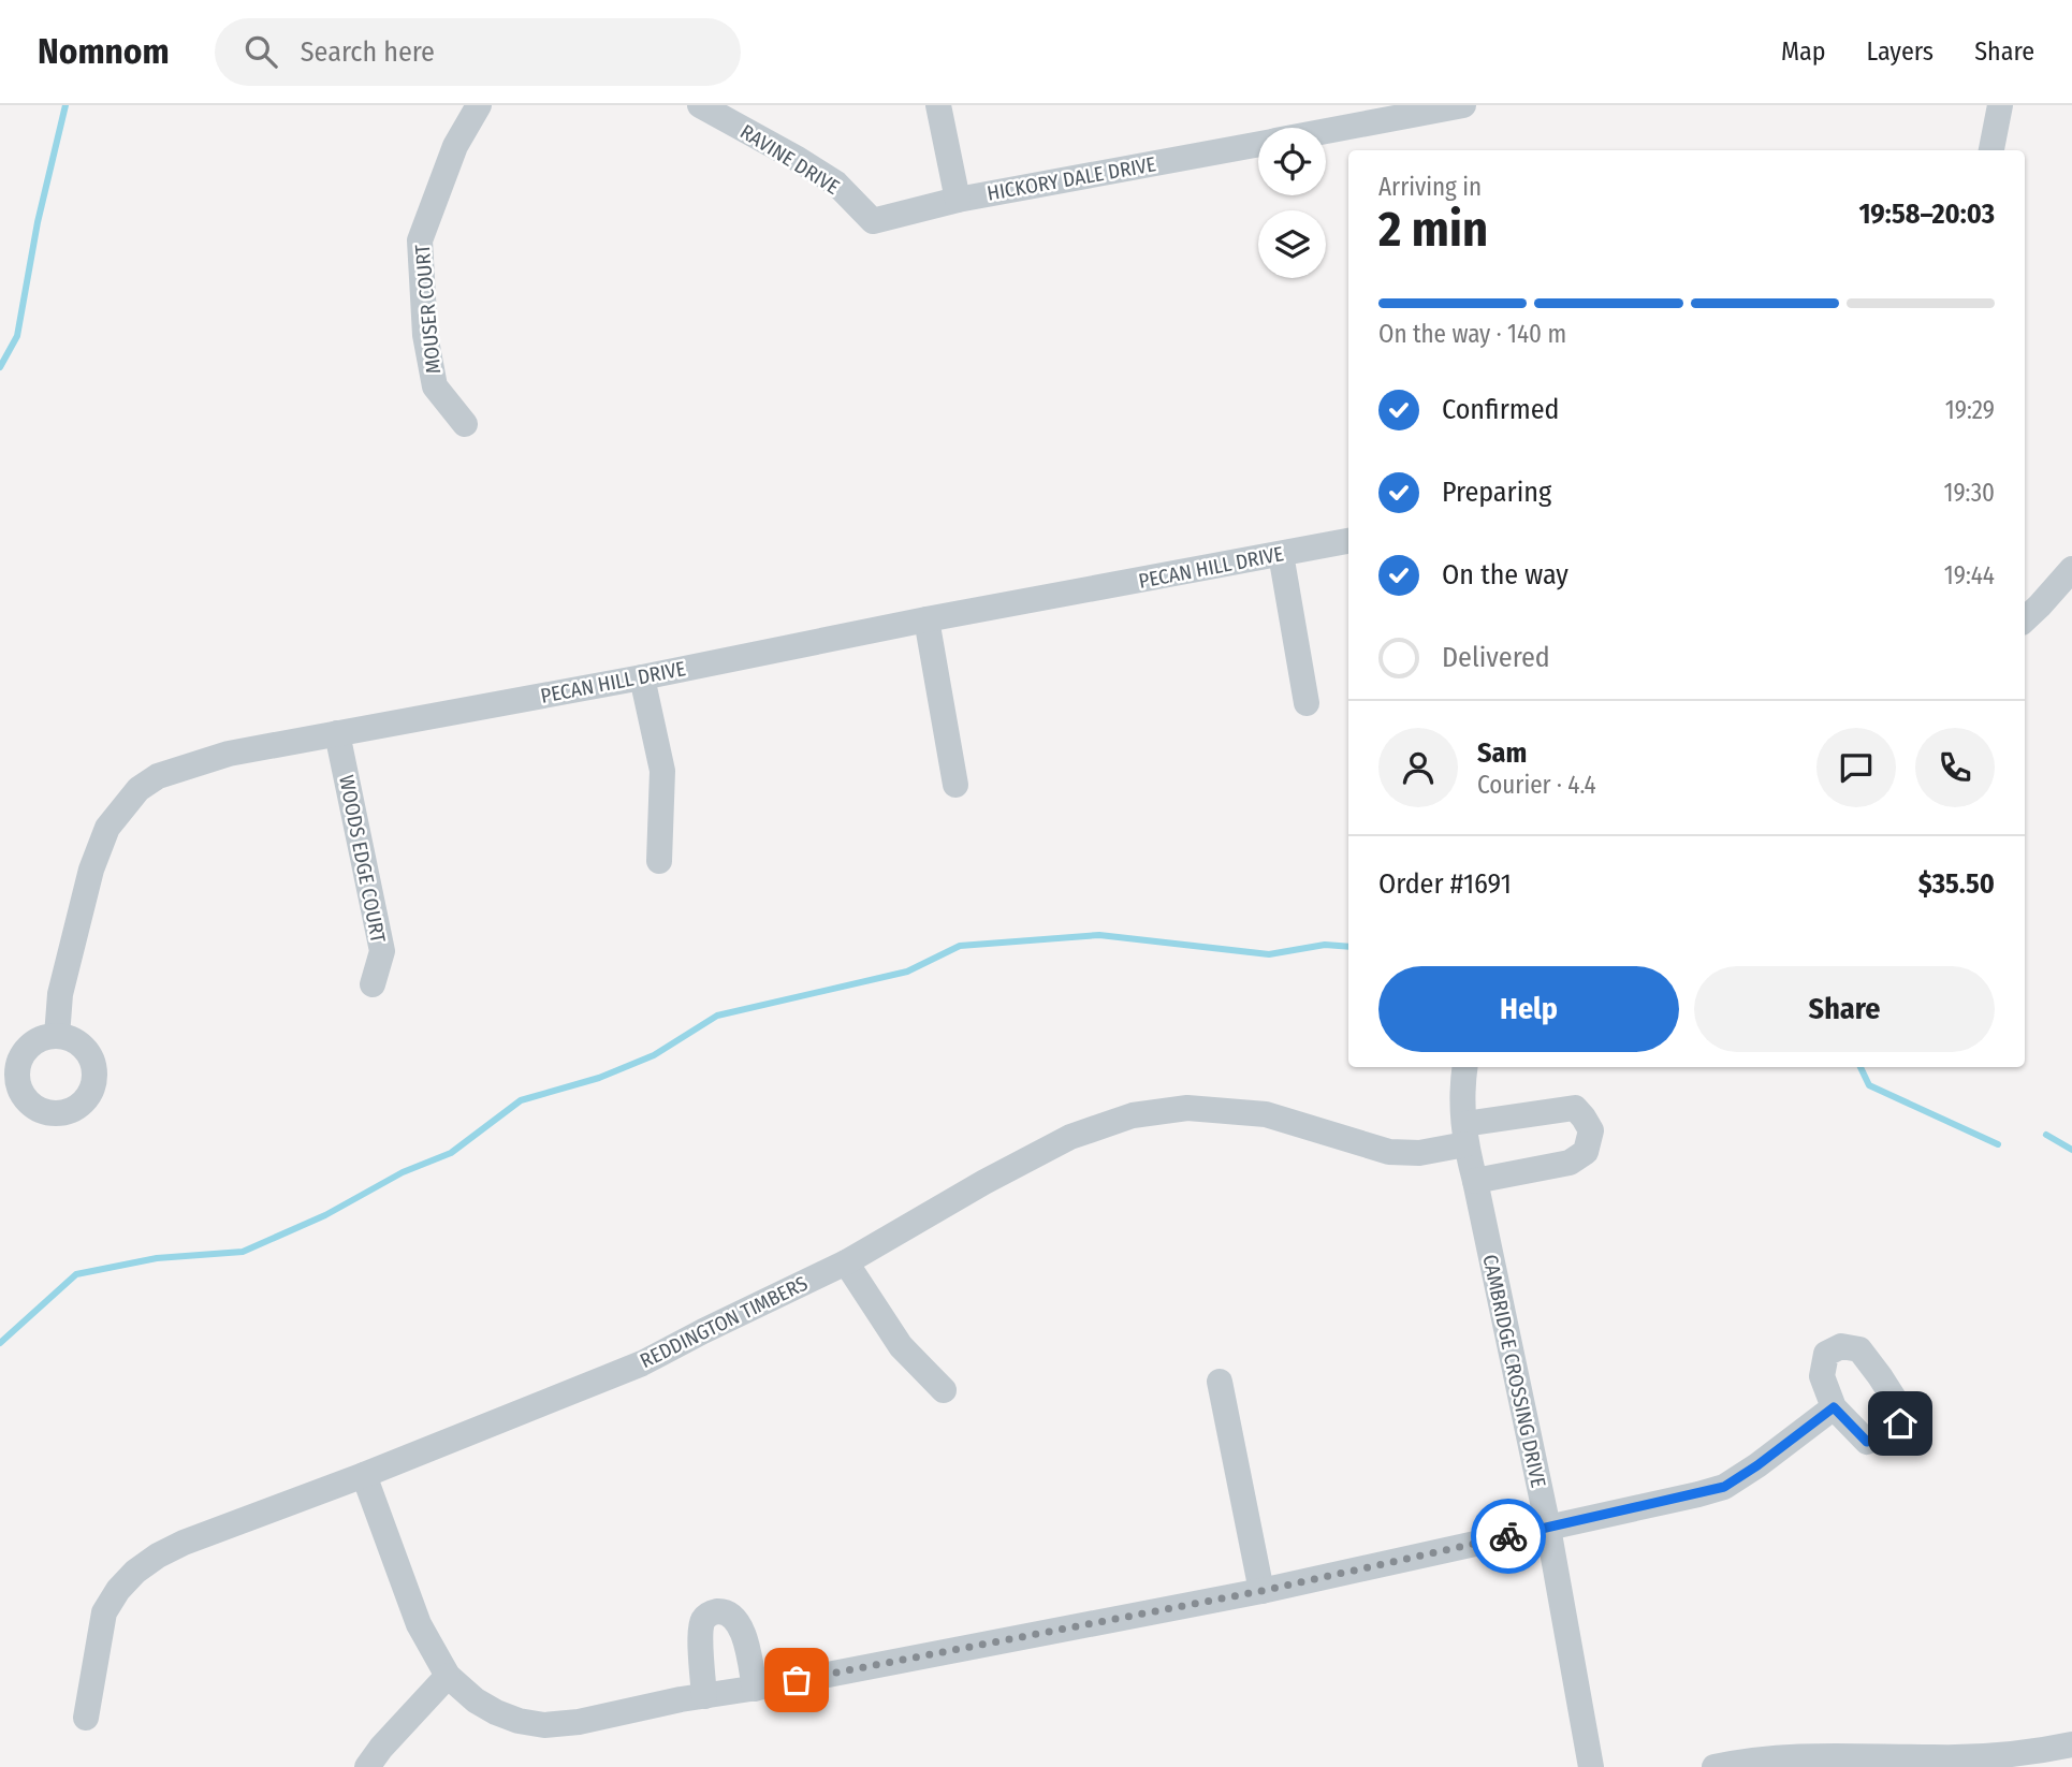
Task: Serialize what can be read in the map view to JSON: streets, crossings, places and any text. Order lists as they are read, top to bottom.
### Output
{
  "streets": {
    "street": [
      "RAVINE DRIVE",
      "HICKORY DALE DRIVE",
      "MOUSER COURT",
      "PECAN HILL DRIVE",
      "WOODS EDGE COURT",
      "REDDINGTON TIMBERS",
      "CAMBRIDGE CROSSING DRIVE"
    ]
  },
  "crossings": [
    ["RAVINE DRIVE", "HICKORY DALE DRIVE"],
    ["PECAN HILL DRIVE", "WOODS EDGE COURT"],
    ["REDDINGTON TIMBERS", "CAMBRIDGE CROSSING DRIVE"]
  ],
  "page": {
    "header": "Nomnom",
    "search": "Search here",
    "nav": ["Map", "Layers", "Share"],
    "heading": ["2 min", "Arriving in", "19:58–20:03"],
    "panel": [
      "Sam",
      "Courier · 4.4",
      "Order #1691",
      "$35.50"
    ],
    "bar": "On the way · 140 m",
    "list": [
      ["Confirmed", "19:29"],
      ["Preparing", "19:30"],
      ["On the way", "19:44"],
      "Delivered"
    ],
    "buttons": ["Help", "Share"]
  }
}
